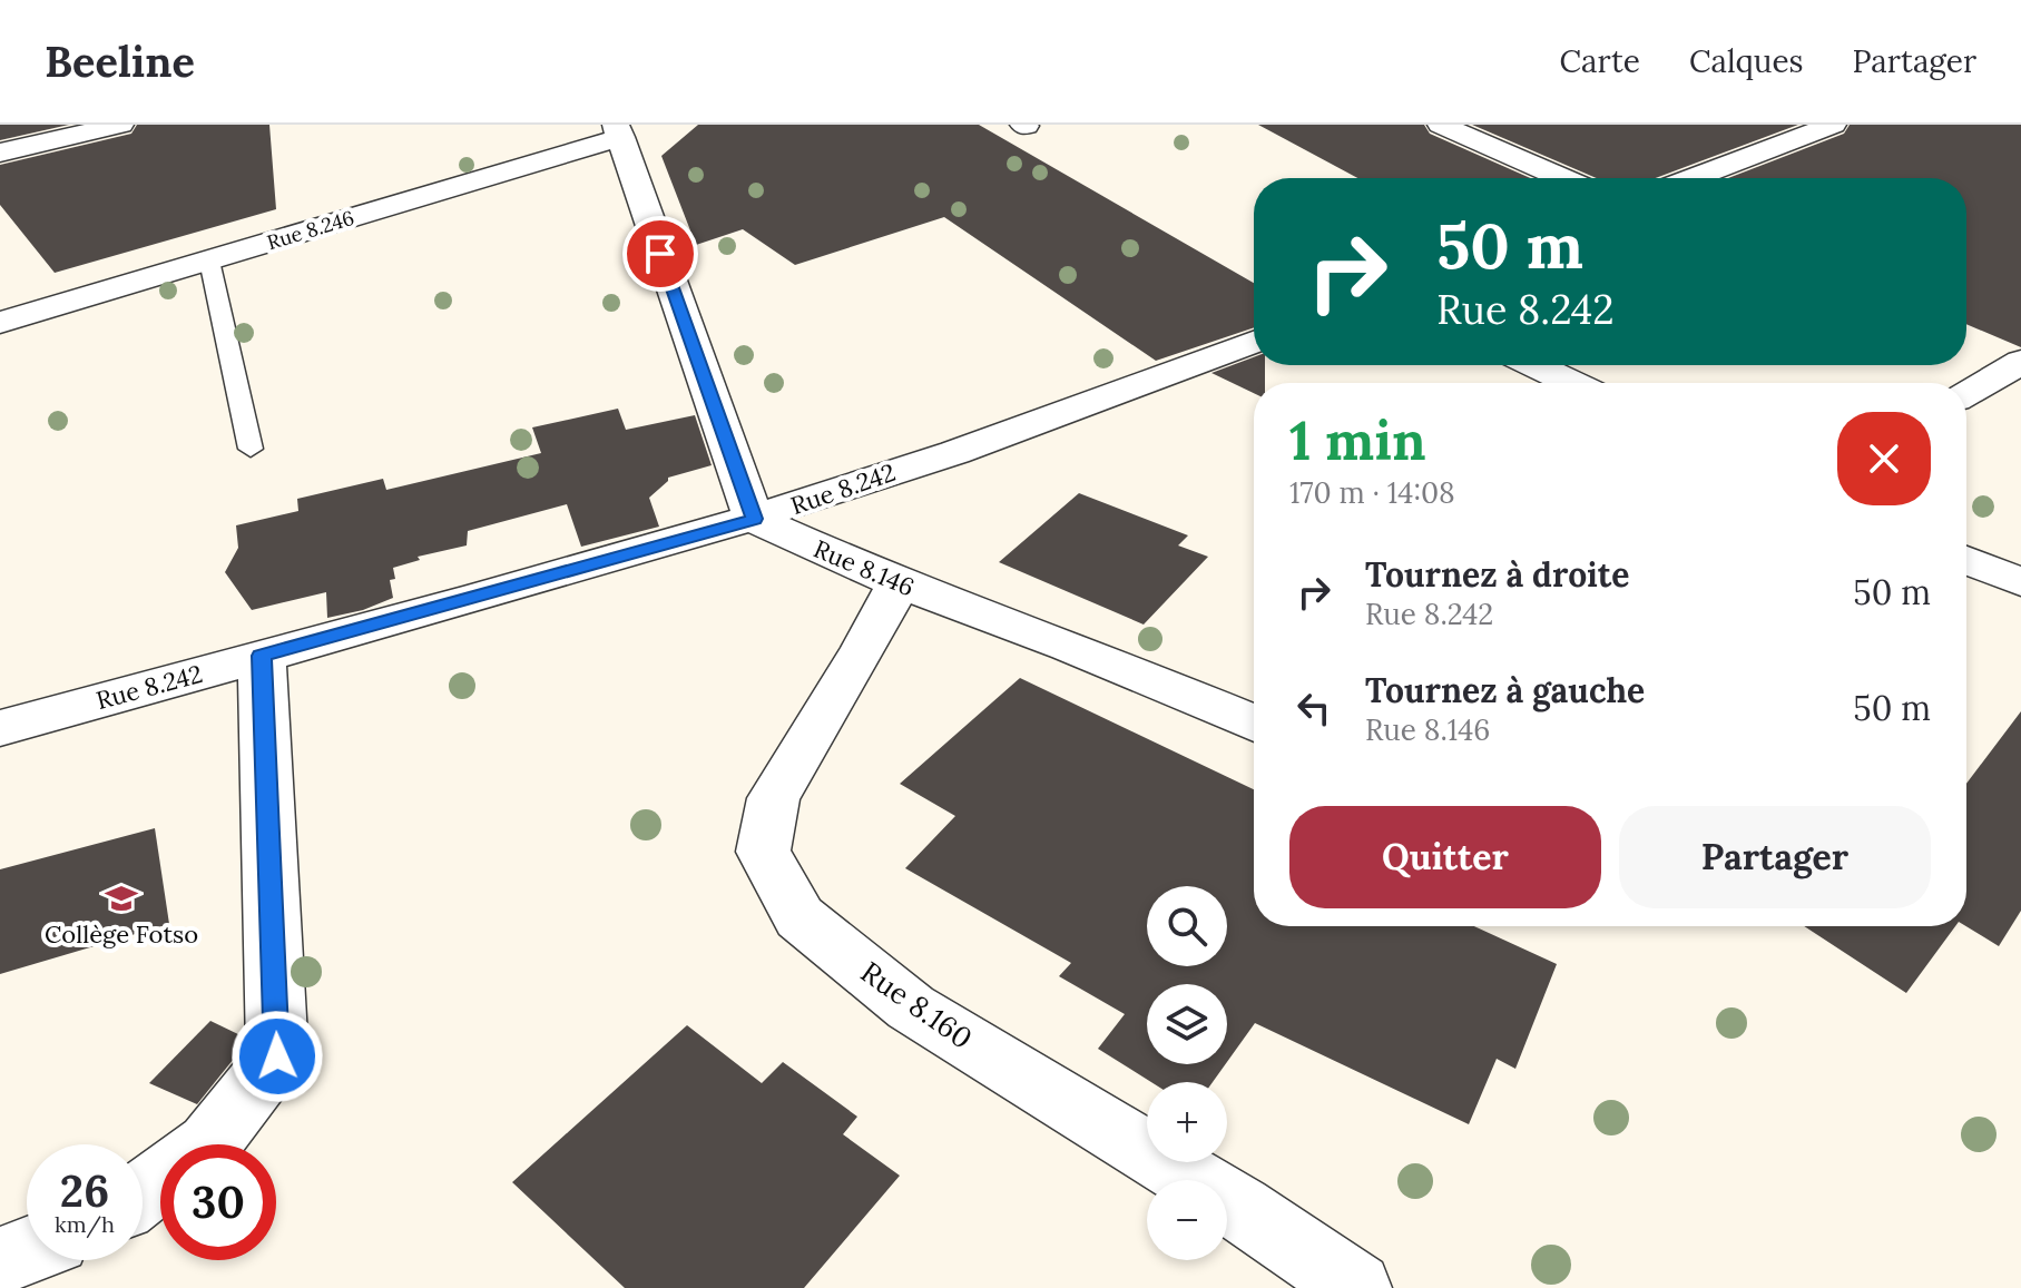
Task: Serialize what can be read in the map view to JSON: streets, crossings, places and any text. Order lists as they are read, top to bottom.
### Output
{
  "streets": {
    "street": [
      "Rue 8.246",
      "Rue 8.242",
      "Rue 8.146",
      "Rue 8.160"
    ]
  },
  "crossings": [
    ["Rue 8.242", "Rue 8.146"],
    ["Rue 8.146", "Rue 8.160"]
  ],
  "places": {
    "school or university": ["Collège Fotso"]
  },
  "page": {
    "header": "Beeline",
    "nav": ["Carte", "Calques", "Partager"],
    "turn": ["50 m", "Rue 8.242"],
    "heading": ["1 min", "170 m · 14:08"],
    "list": [
      {
        "name": "Tournez à droite",
        "note": "Rue 8.242",
        "value": "50 m"
      },
      {
        "name": "Tournez à gauche",
        "note": "Rue 8.146",
        "value": "50 m"
      }
    ],
    "buttons": ["Quitter", "Partager"],
    "map_buttons": ["+", "−"],
    "speed": "26 km/h",
    "limit": "30"
  }
}
